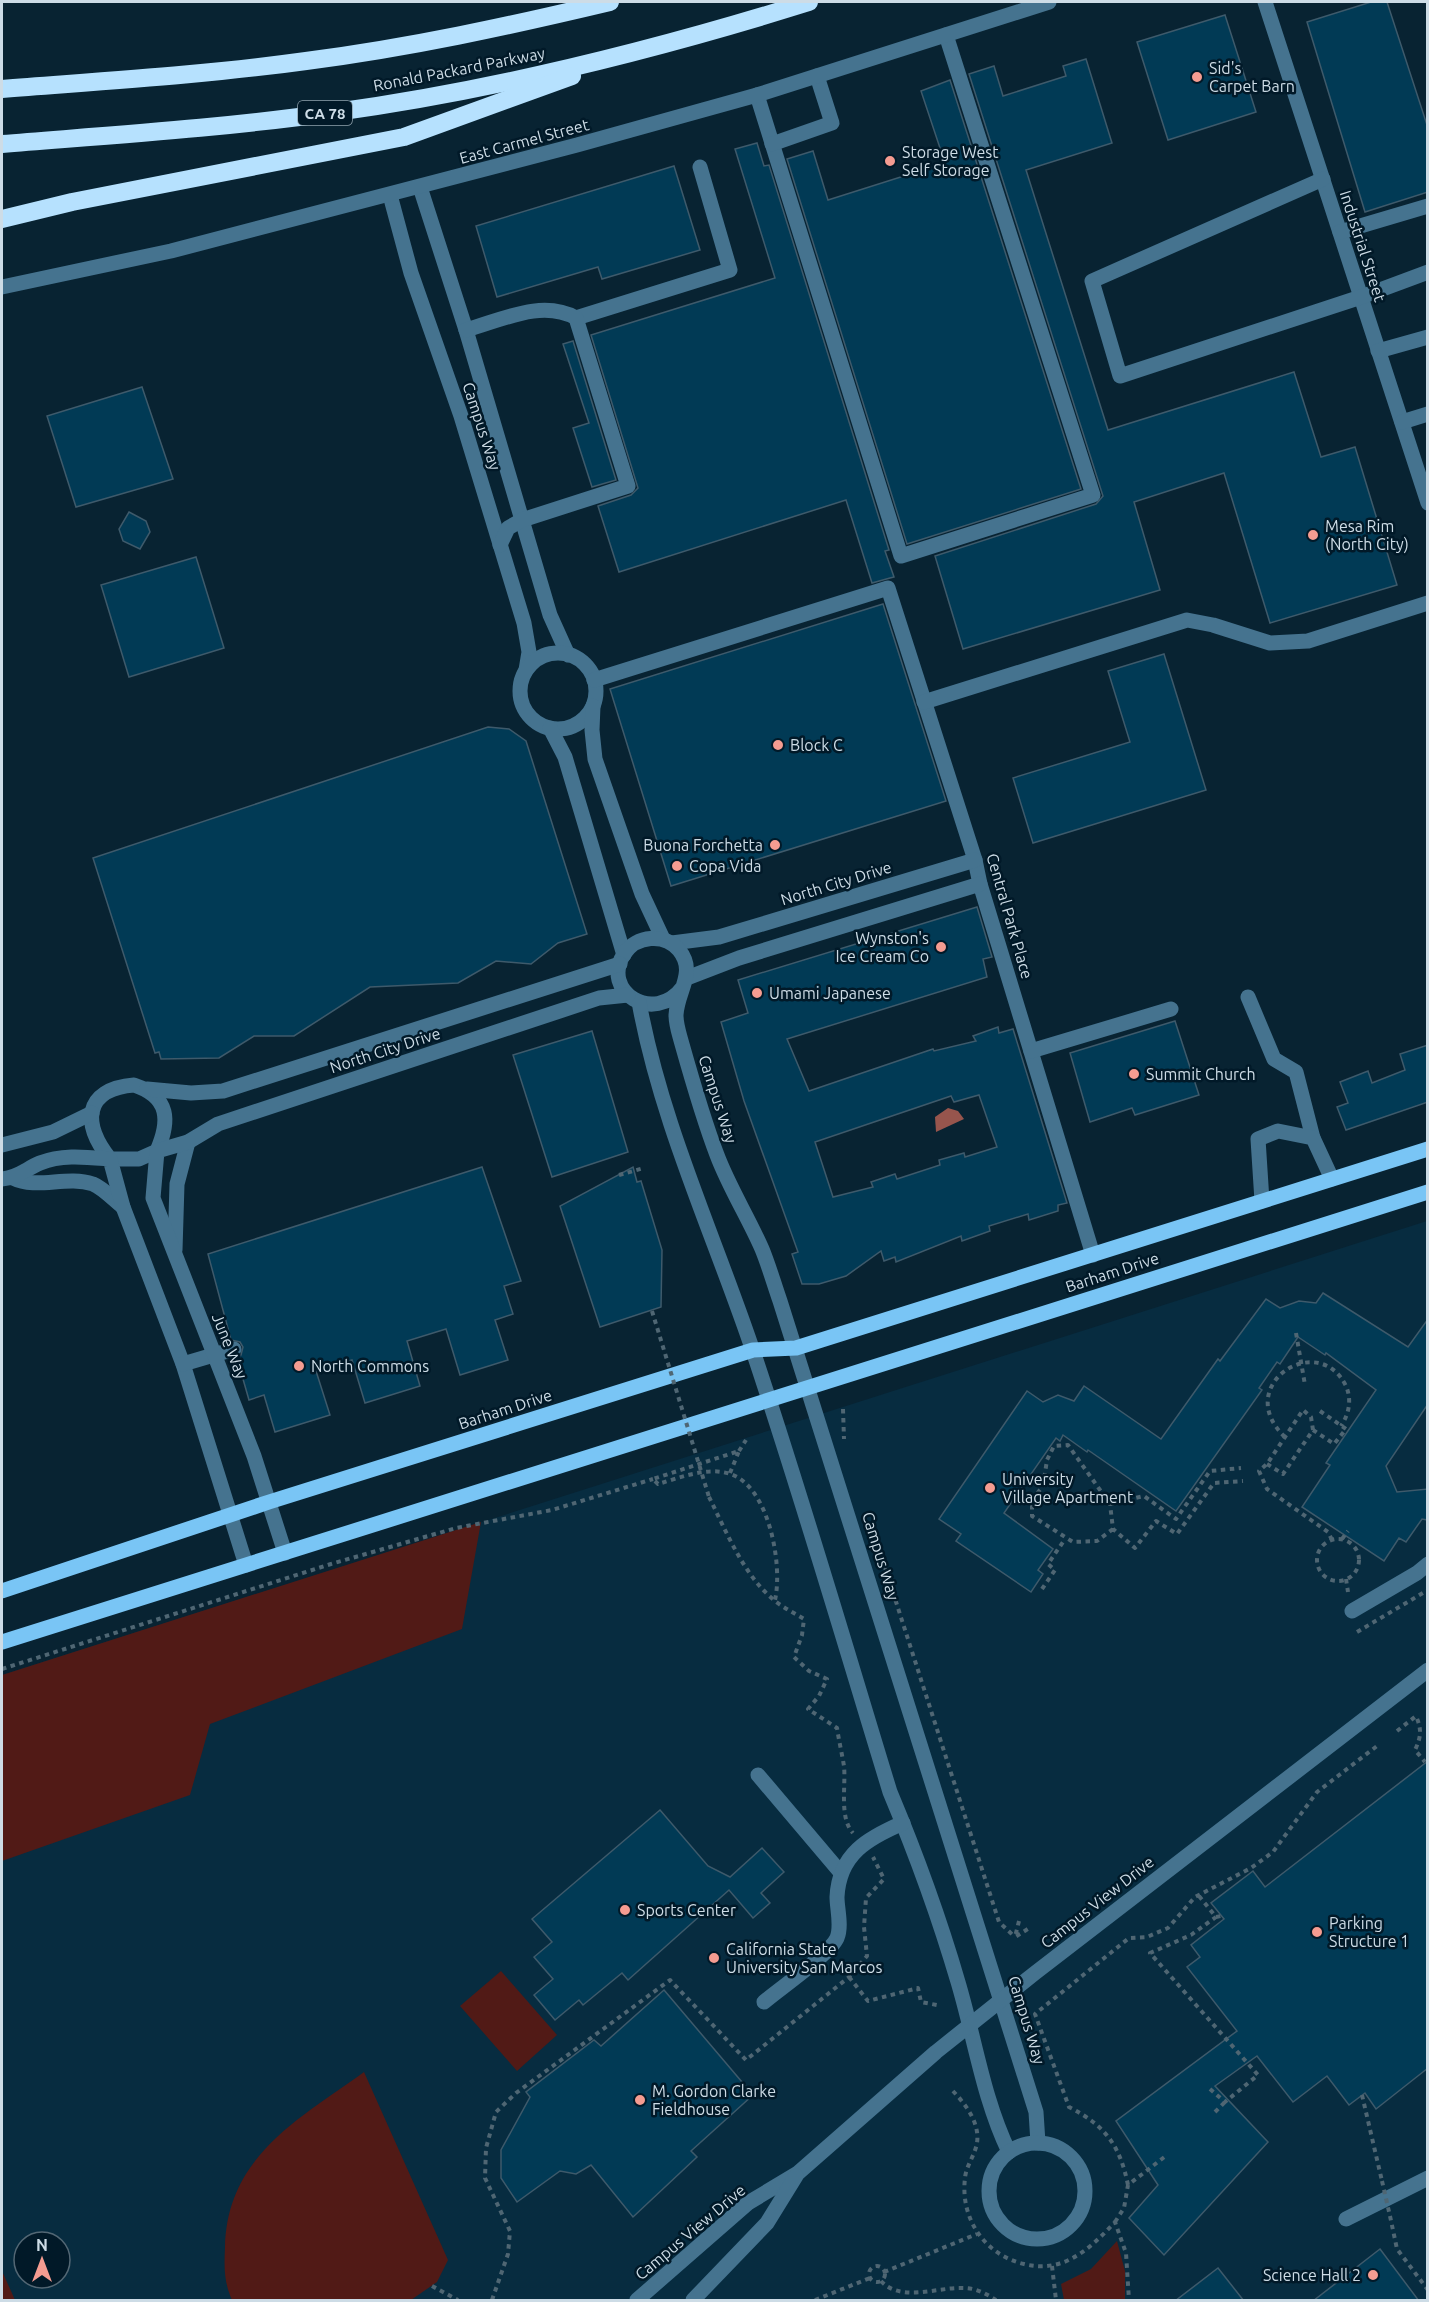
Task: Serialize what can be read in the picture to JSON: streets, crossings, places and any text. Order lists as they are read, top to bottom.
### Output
{
  "streets": {
    "highway": ["Ronald Packard Parkway", "CA 78"],
    "main road": ["Barham Drive"],
    "street": [
      "East Carmel Street",
      "Industrial Street",
      "Campus Way",
      "North City Drive",
      "Central Park Place",
      "June Way",
      "Campus View Drive"
    ]
  },
  "crossings": [
    ["East Carmel Street", "Campus Way"],
    ["Campus Way", "North City Drive"],
    ["Campus Way", "Central Park Place"],
    ["Campus Way", "Barham Drive"],
    ["Campus Way", "Campus View Drive"],
    ["North City Drive", "Central Park Place"],
    ["North City Drive", "June Way"],
    ["Central Park Place", "Barham Drive"],
    ["Barham Drive", "June Way"]
  ],
  "places": [
    "Sid's Carpet Barn",
    "Storage West Self Storage",
    "Mesa Rim (North City)",
    "Block C",
    "Buona Forchetta",
    "Copa Vida",
    "Wynston's Ice Cream Co",
    "Umami Japanese",
    "Summit Church",
    "North Commons",
    "University Village Apartment",
    "Sports Center",
    "Parking Structure 1",
    "California State University San Marcos",
    "M. Gordon Clarke Fieldhouse",
    "Science Hall 2"
  ],
  "north": "top"
}
